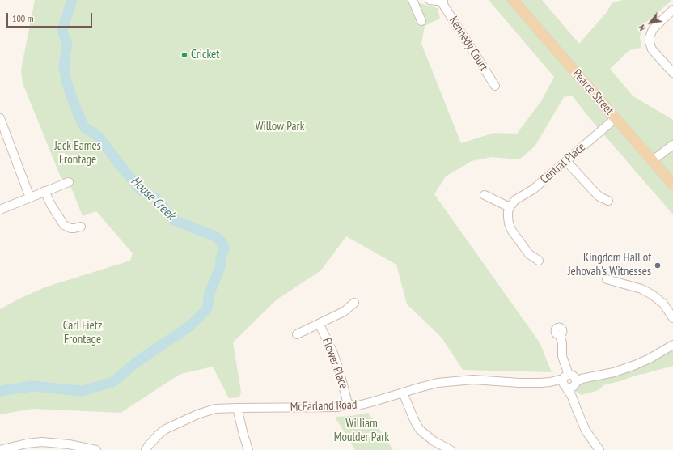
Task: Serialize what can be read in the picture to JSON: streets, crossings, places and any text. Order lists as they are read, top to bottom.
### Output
{
  "streets": {
    "main road": ["Pearce Street"],
    "street": [
      "Kennedy Court",
      "Central Place",
      "Flower Place",
      "McFarland Road"
    ]
  },
  "crossings": [
    ["Pearce Street", "Central Place"],
    ["Flower Place", "McFarland Road"]
  ],
  "water": ["House Creek"],
  "parks": [
    "Willow Park",
    "Jack Eames Frontage",
    "Carl Fietz Frontage",
    "William Moulder Park"
  ],
  "places": ["Cricket", "Kingdom Hall of Jehovah's Witnesses"],
  "scale_bar": "100 m",
  "north": "bottom left"
}
